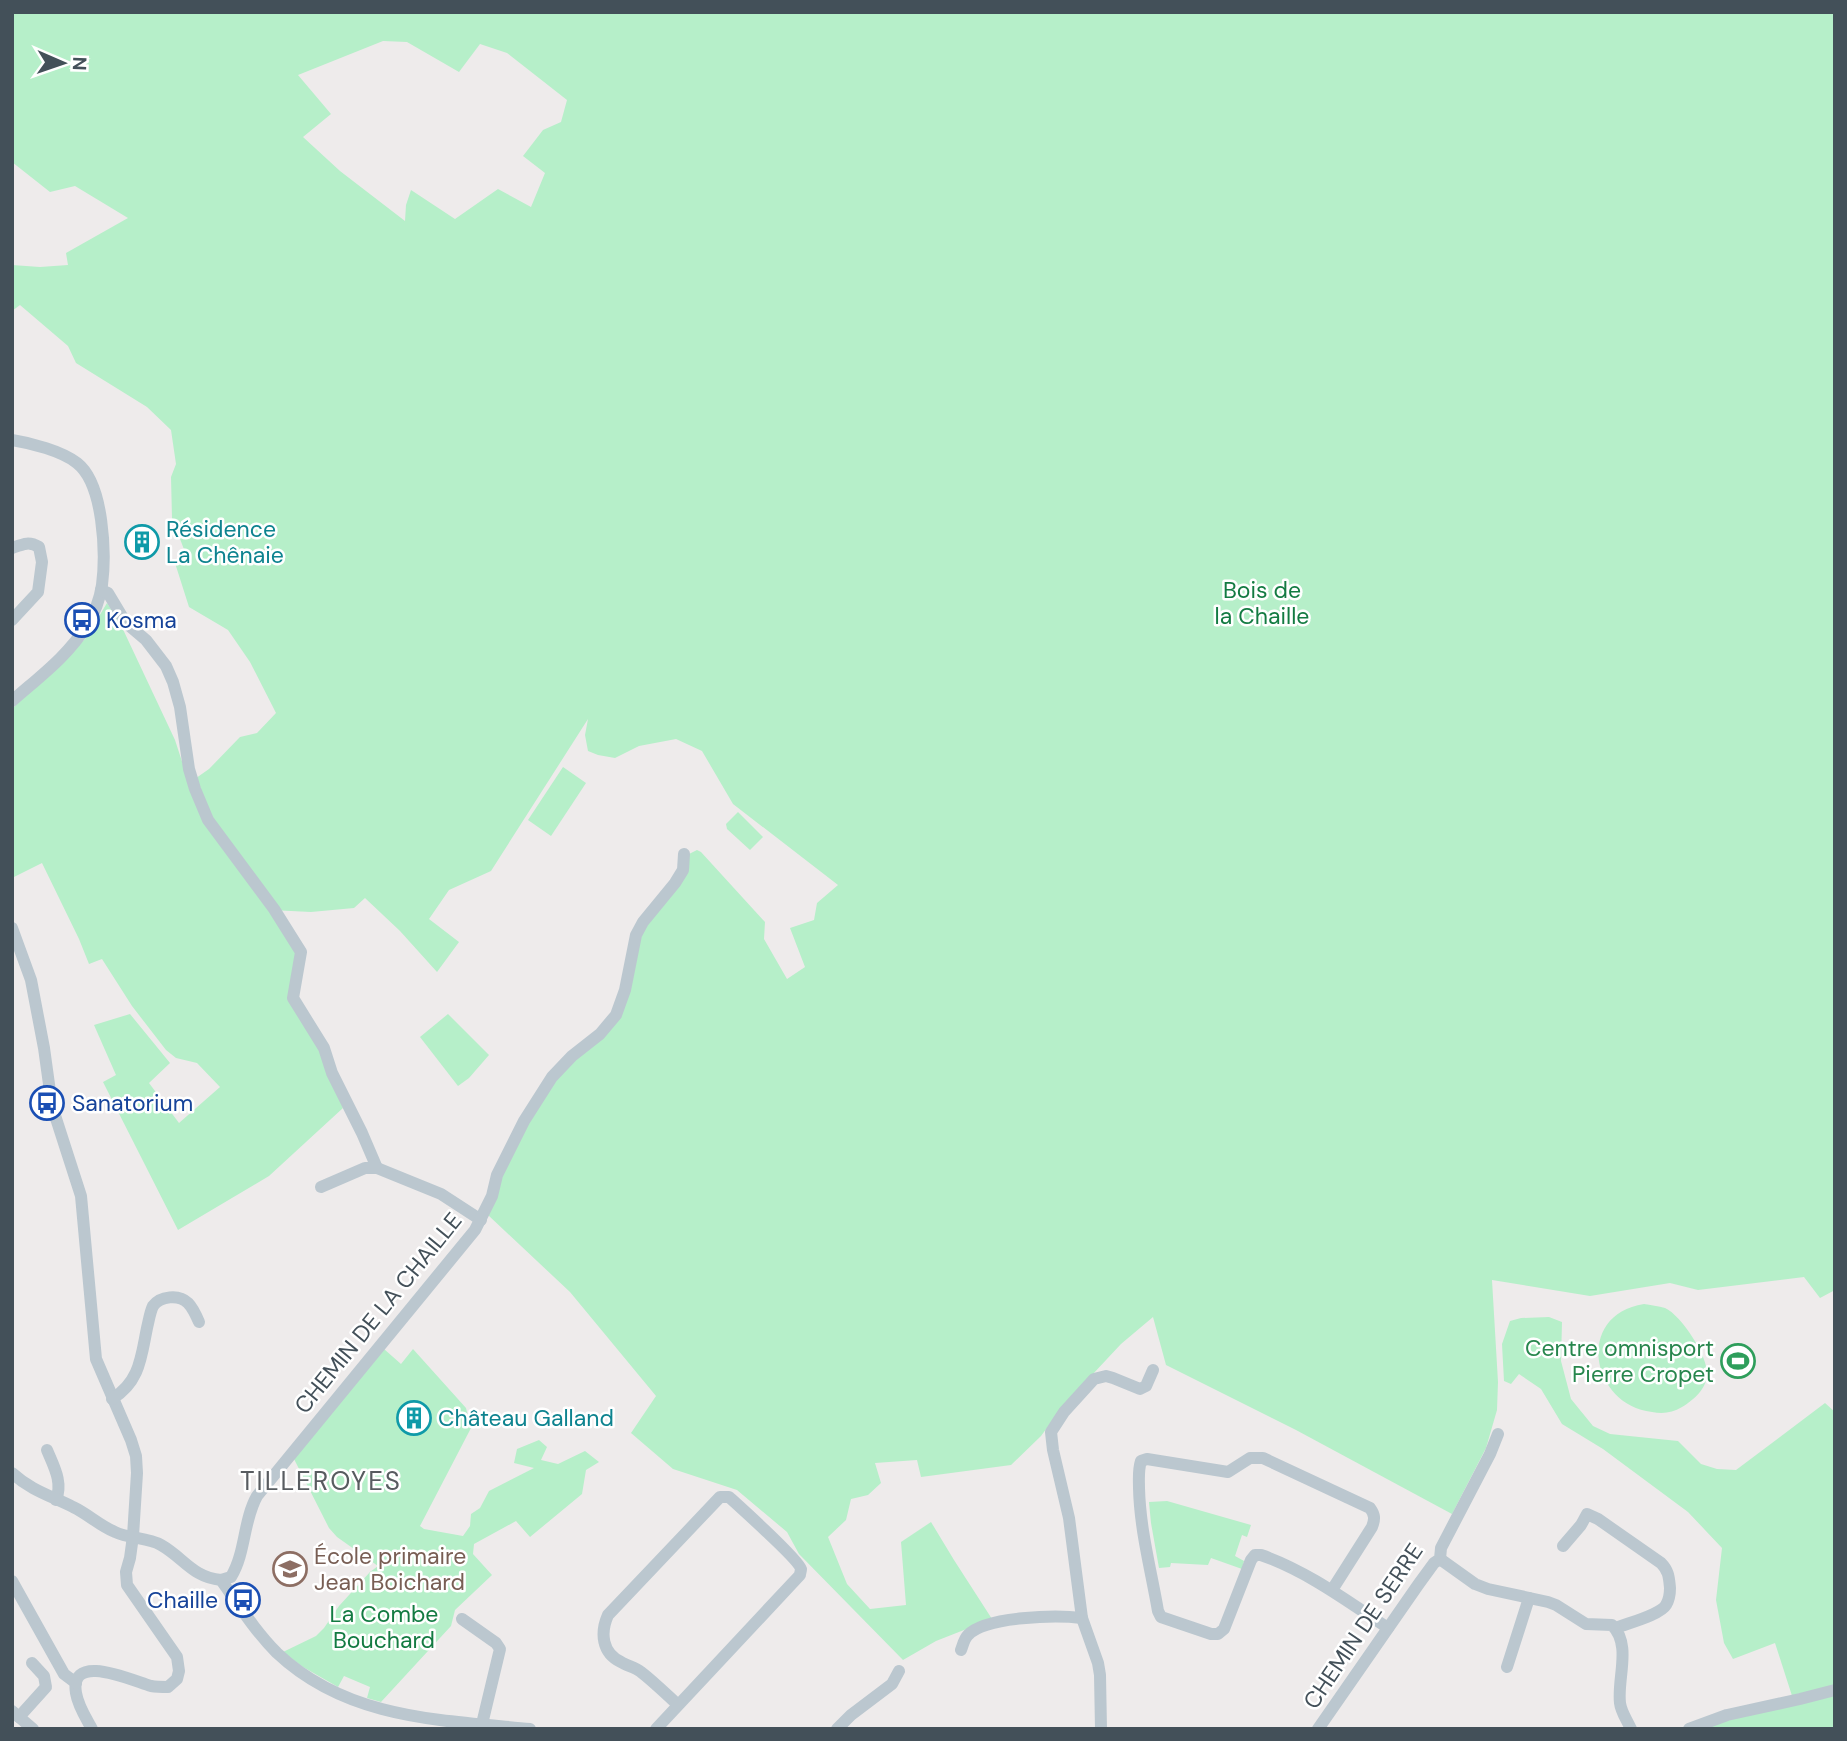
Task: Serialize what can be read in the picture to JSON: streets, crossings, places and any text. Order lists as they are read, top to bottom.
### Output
{
  "streets": {
    "street": ["CHEMIN DE LA CHAILLE", "CHEMIN DE SERRE"]
  },
  "districts": ["TILLEROYES"],
  "parks": ["Bois de la Chaille", "La Combe Bouchard"],
  "places": {
    "building": ["Résidence La Chênaie", "Château Galland"],
    "bus stop": ["Kosma", "Sanatorium", "Chaille"],
    "sports": ["Centre omnisport Pierre Cropet"],
    "school or university": ["École primaire Jean Boichard"]
  },
  "north": "right"
}
